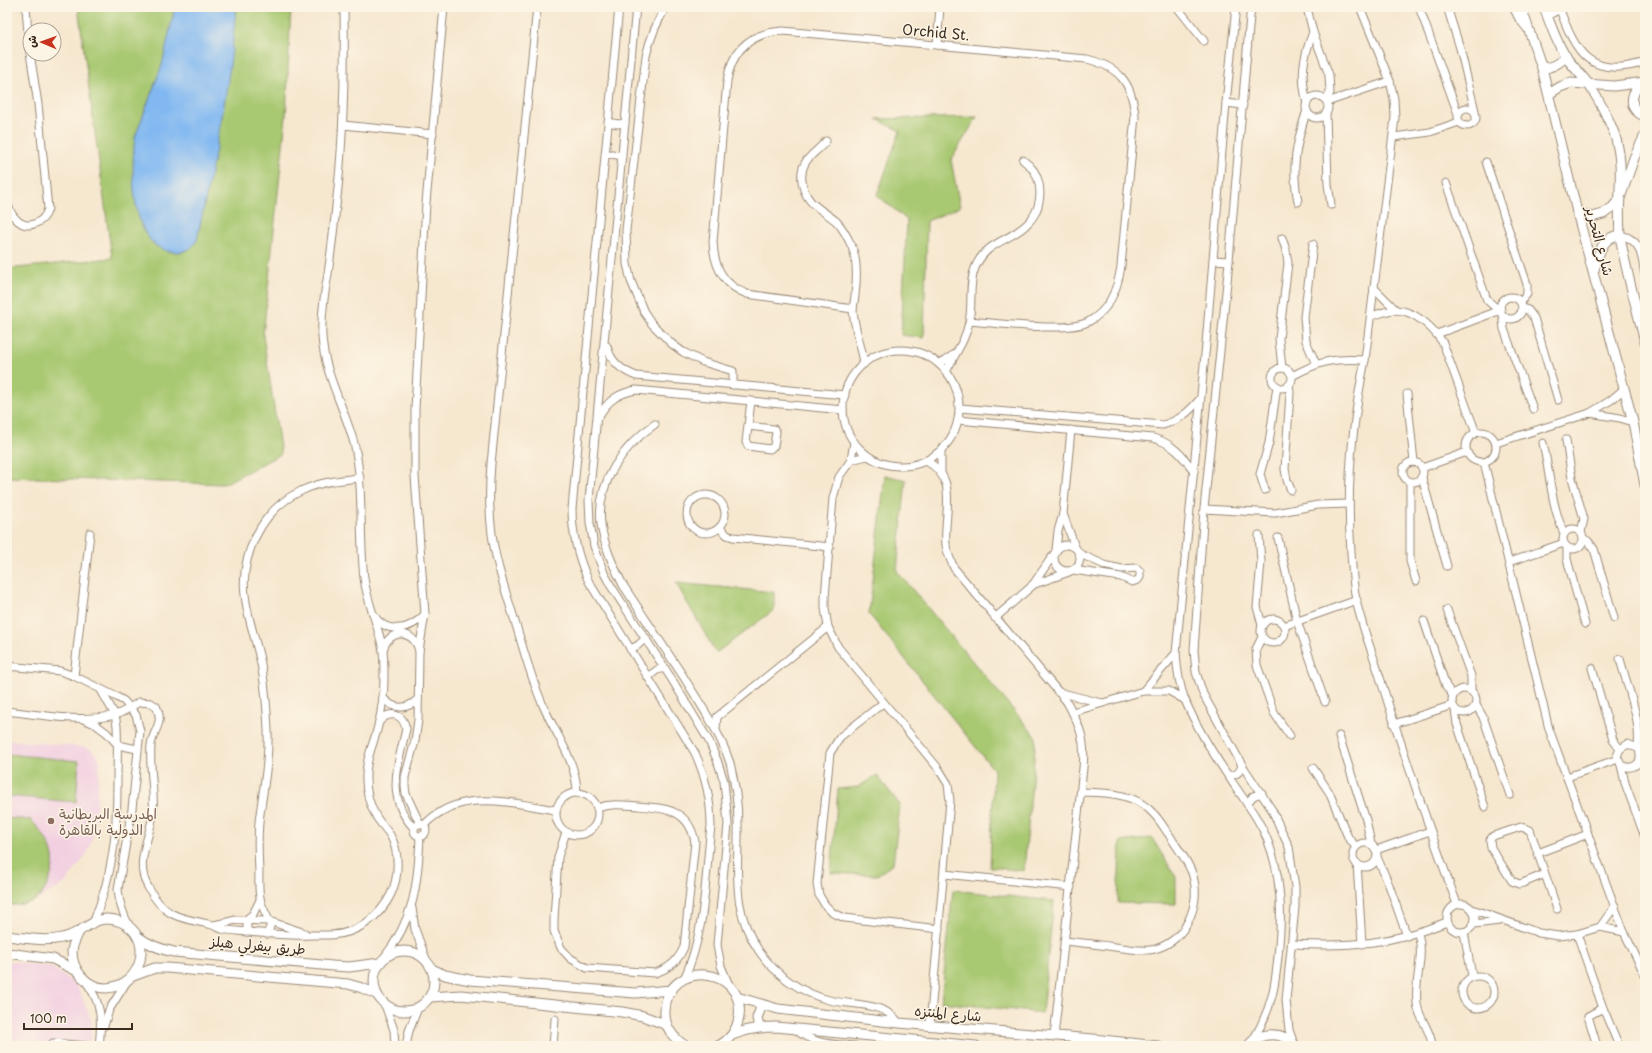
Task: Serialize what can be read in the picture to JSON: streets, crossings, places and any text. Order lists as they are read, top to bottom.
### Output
{
  "streets": {
    "street": [
      "Orchid St.",
      "شارع التحرير",
      "طريق بيفرلي هيلز",
      "شارع المنتزه"
    ]
  },
  "places": ["المدرسة البريطانية الدولية بالقاهرة"],
  "scale_bar": "100 m",
  "north": "left"
}
